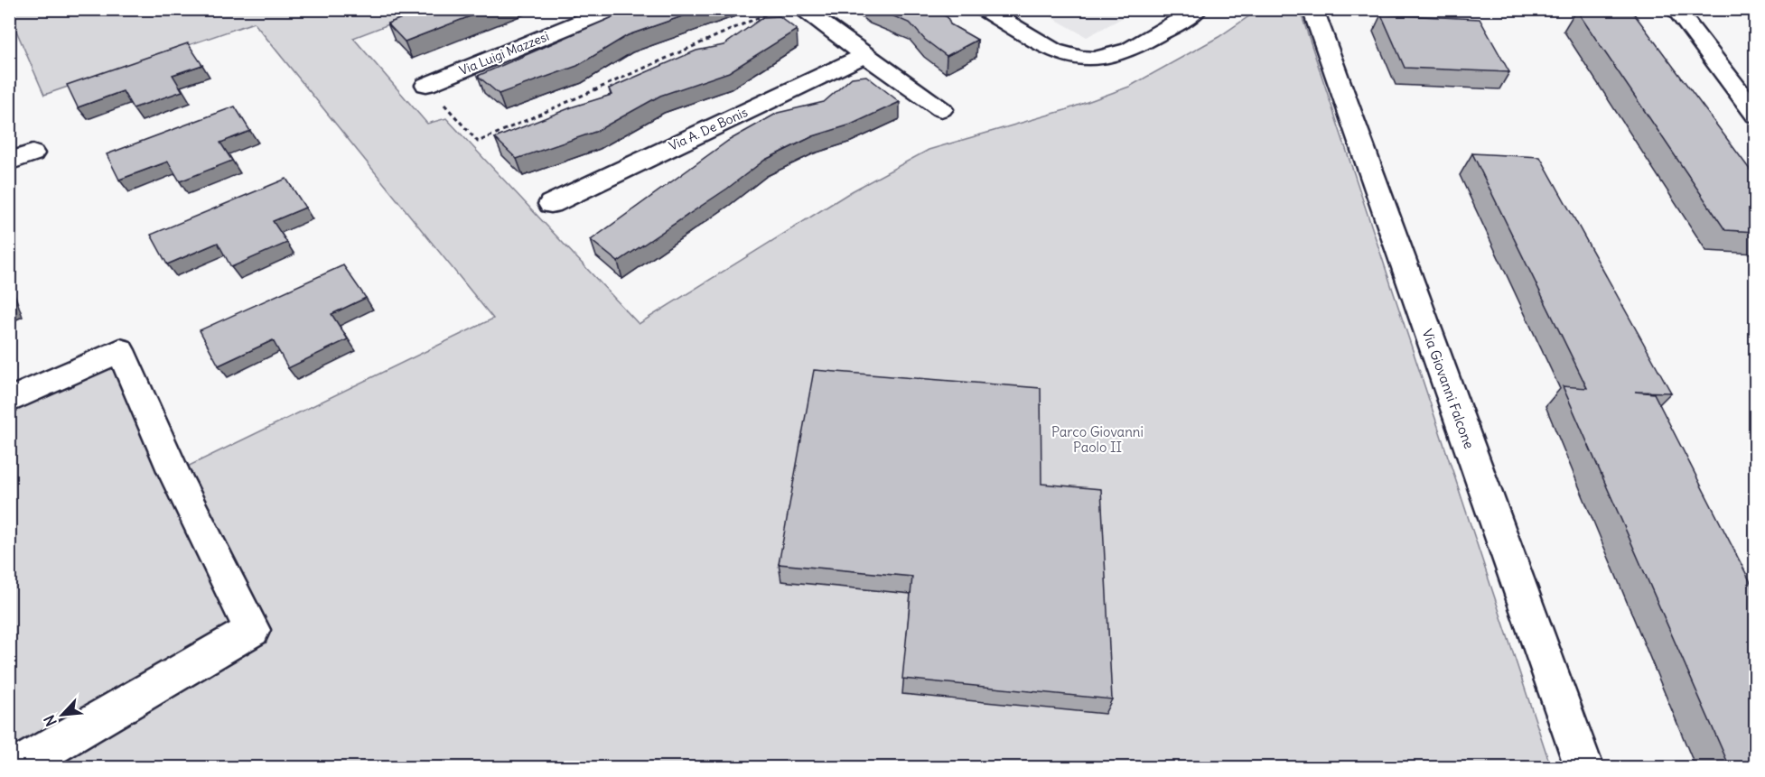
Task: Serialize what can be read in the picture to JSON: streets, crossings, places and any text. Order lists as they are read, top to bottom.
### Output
{
  "streets": {
    "street": ["Via Luigi Mazzesi", "Via A. De Bonis", "Via Giovanni Falcone"]
  },
  "parks": ["Parco Giovanni Paolo II"],
  "north": "bottom left"
}
